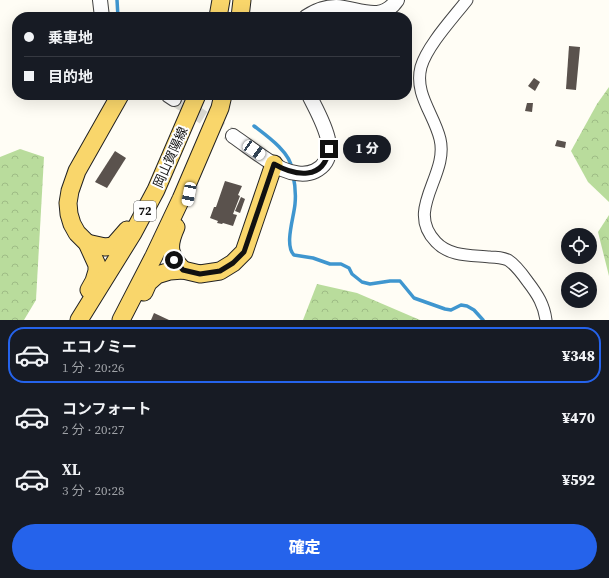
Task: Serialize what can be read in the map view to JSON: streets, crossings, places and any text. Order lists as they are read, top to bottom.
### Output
{
  "streets": {
    "main road": ["岡山賀陽線", "72"]
  },
  "page": {
    "banner": ["乗車地", "目的地"],
    "bubble": "1 分",
    "list": [
      {
        "name": "エコノミー",
        "note": "1 分 · 20:26",
        "value": "¥348"
      },
      {
        "name": "コンフォート",
        "note": "2 分 · 20:27",
        "value": "¥470"
      },
      {
        "name": "XL",
        "note": "3 分 · 20:28",
        "value": "¥592"
      }
    ],
    "buttons": "確定"
  }
}
